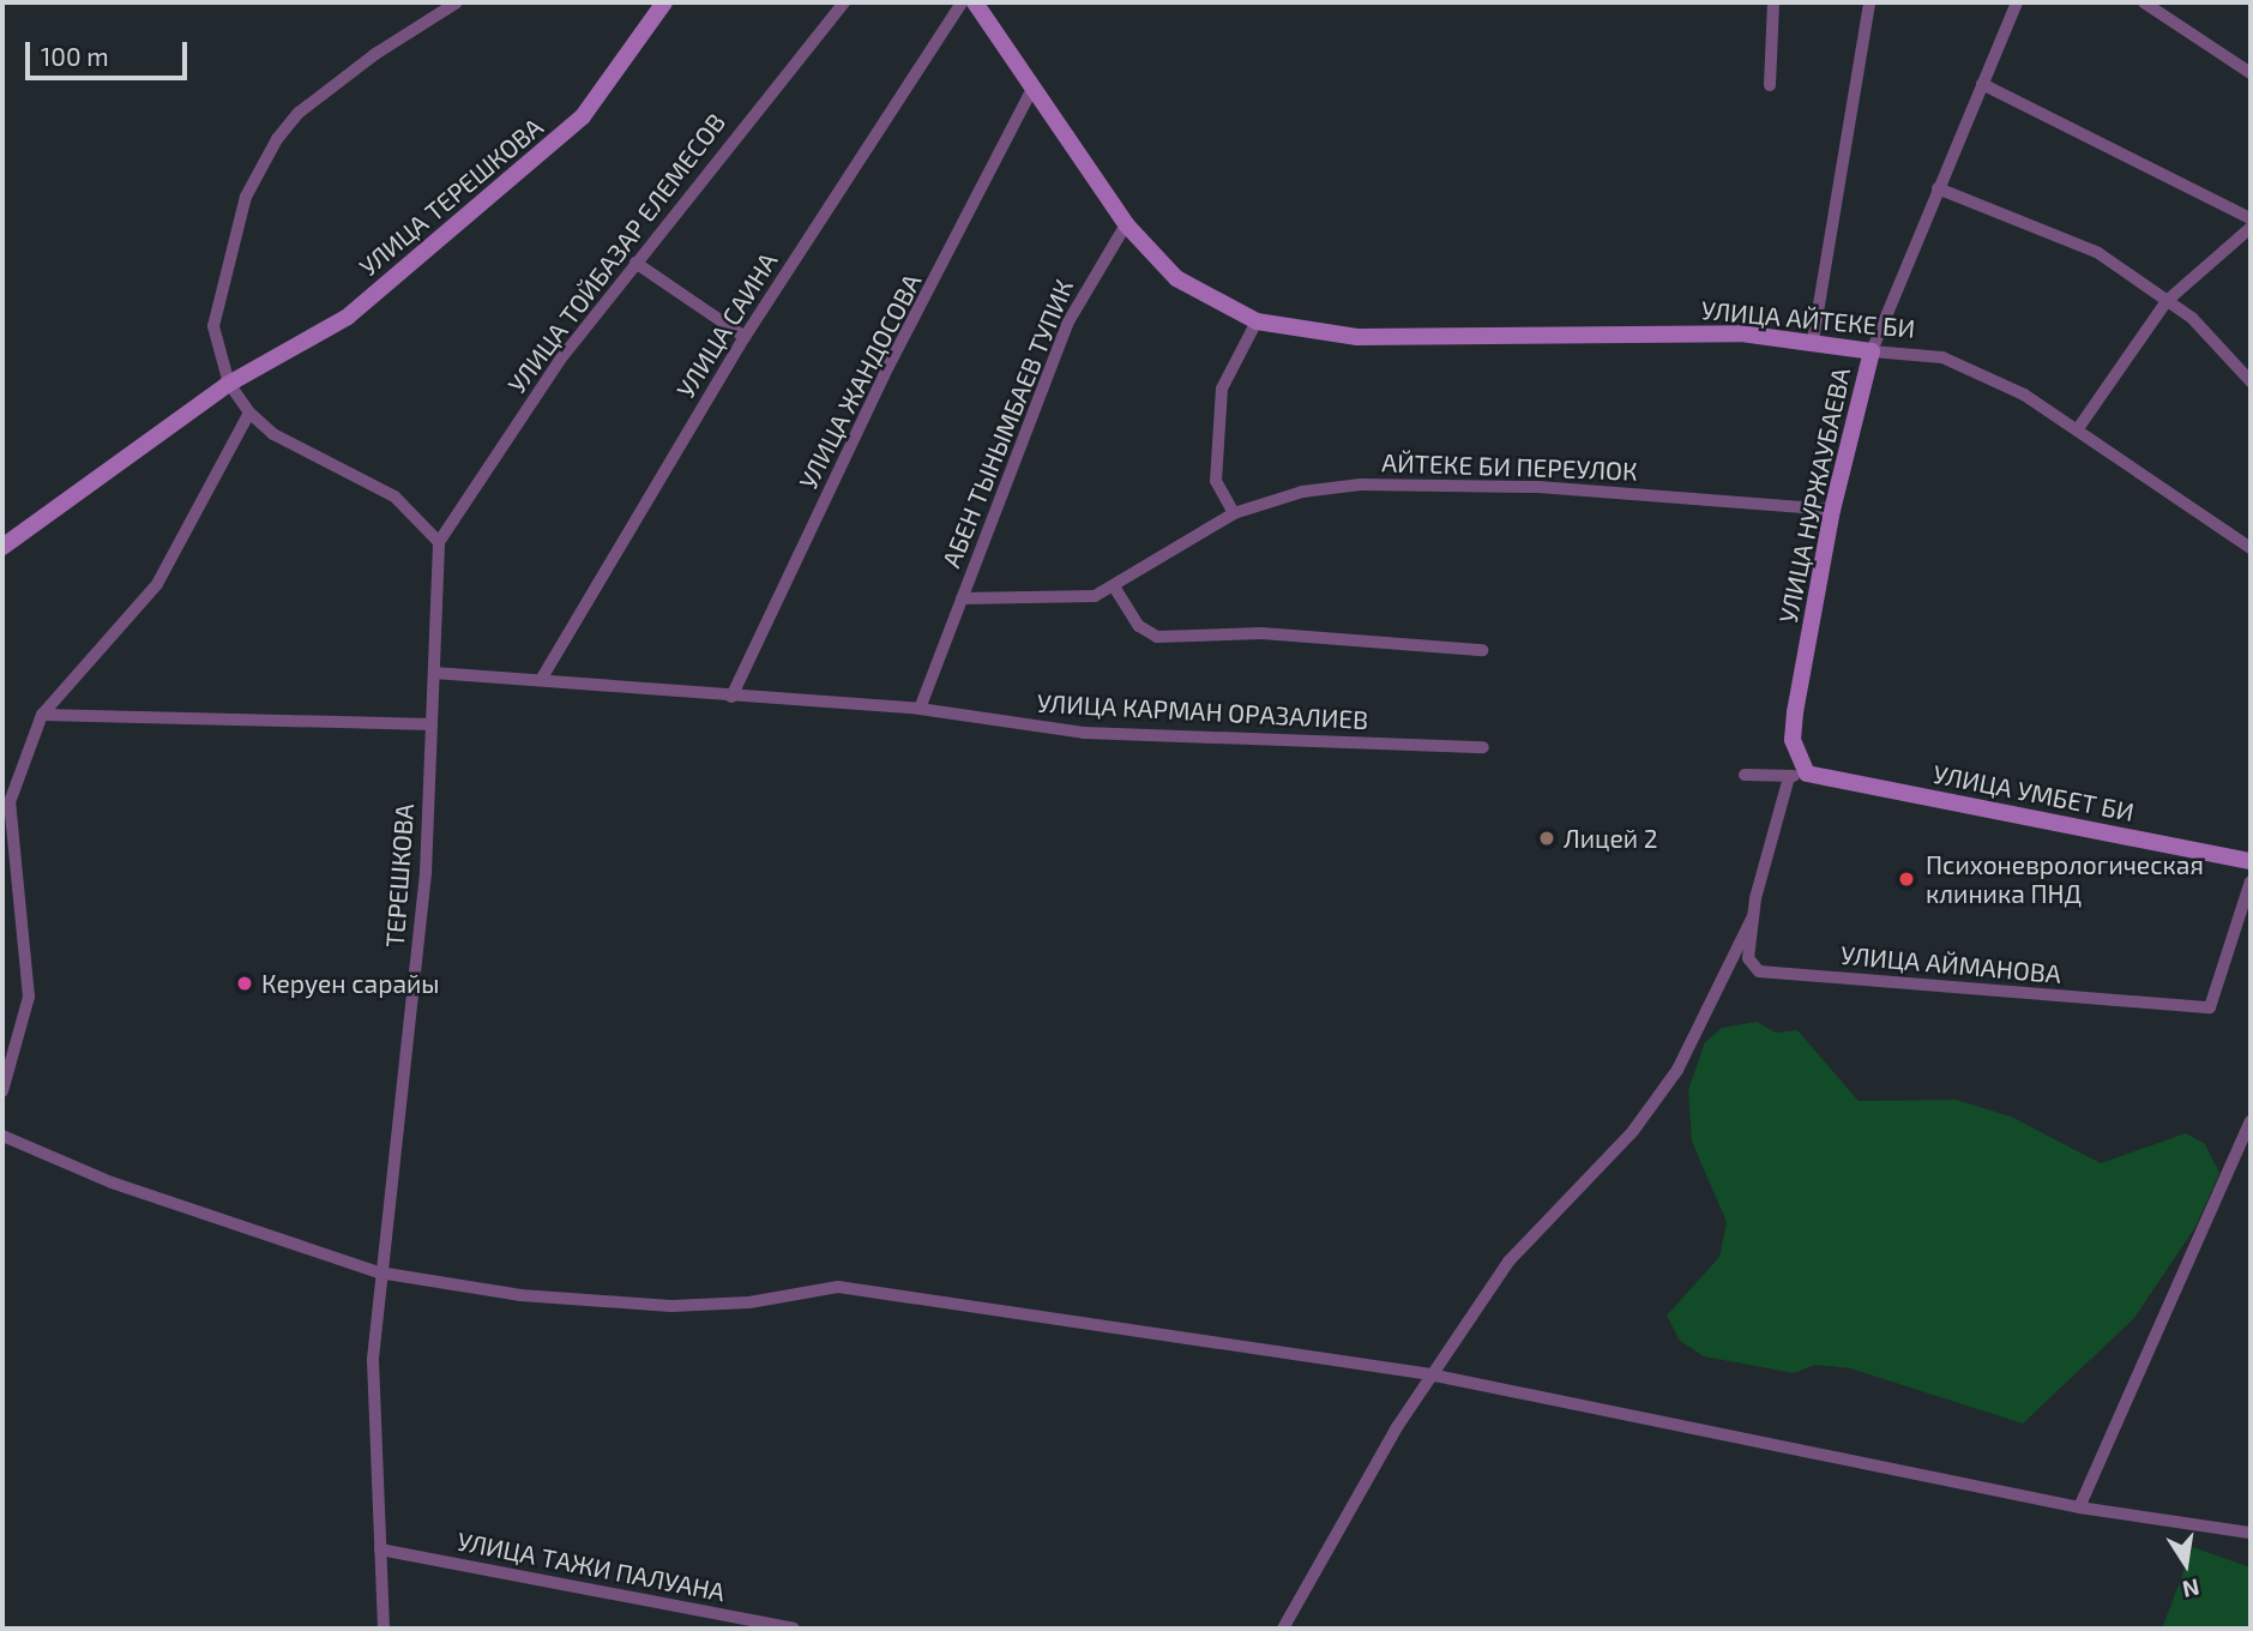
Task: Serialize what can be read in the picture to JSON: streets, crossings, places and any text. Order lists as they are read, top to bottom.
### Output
{
  "streets": {
    "street": [
      "УЛИЦА ТЕРЕШКОВА",
      "УЛИЦА ТОЙБАЗАР ЕЛЕМЕСОВ",
      "УЛИЦА АЙТЕКЕ БИ",
      "УЛИЦА САИНА",
      "УЛИЦА ЖАНДОСОВА",
      "АБЕН ТЫНЫМБАЕВ ТУПИК",
      "АЙТЕКЕ БИ ПЕРЕУЛОК",
      "УЛИЦА НУРЖАУБАЕВА",
      "УЛИЦА КАРМАН ОРАЗАЛИЕВ",
      "УЛИЦА УМБЕТ БИ",
      "ТЕРЕШКОВА",
      "УЛИЦА АЙМАНОВА",
      "УЛИЦА ТАЖИ ПАЛУАНА"
    ]
  },
  "crossings": [
    ["УЛИЦА ТОЙБАЗАР ЕЛЕМЕСОВ", "ТЕРЕШКОВА"],
    ["УЛИЦА АЙТЕКЕ БИ", "УЛИЦА ЖАНДОСОВА"],
    ["УЛИЦА АЙТЕКЕ БИ", "АБЕН ТЫНЫМБАЕВ ТУПИК"],
    ["УЛИЦА АЙТЕКЕ БИ", "УЛИЦА НУРЖАУБАЕВА"],
    ["УЛИЦА САИНА", "УЛИЦА КАРМАН ОРАЗАЛИЕВ"],
    ["УЛИЦА ЖАНДОСОВА", "УЛИЦА КАРМАН ОРАЗАЛИЕВ"],
    ["АБЕН ТЫНЫМБАЕВ ТУПИК", "АЙТЕКЕ БИ ПЕРЕУЛОК"],
    ["АБЕН ТЫНЫМБАЕВ ТУПИК", "УЛИЦА КАРМАН ОРАЗАЛИЕВ"],
    ["АЙТЕКЕ БИ ПЕРЕУЛОК", "УЛИЦА НУРЖАУБАЕВА"],
    ["УЛИЦА НУРЖАУБАЕВА", "УЛИЦА УМБЕТ БИ"],
    ["УЛИЦА КАРМАН ОРАЗАЛИЕВ", "ТЕРЕШКОВА"],
    ["ТЕРЕШКОВА", "УЛИЦА ТАЖИ ПАЛУАНА"]
  ],
  "places": ["Лицей 2", "Психоневрологическая клиника ПНД", "Керуен сарайы"],
  "scale_bar": "100 m",
  "north": "bottom"
}
